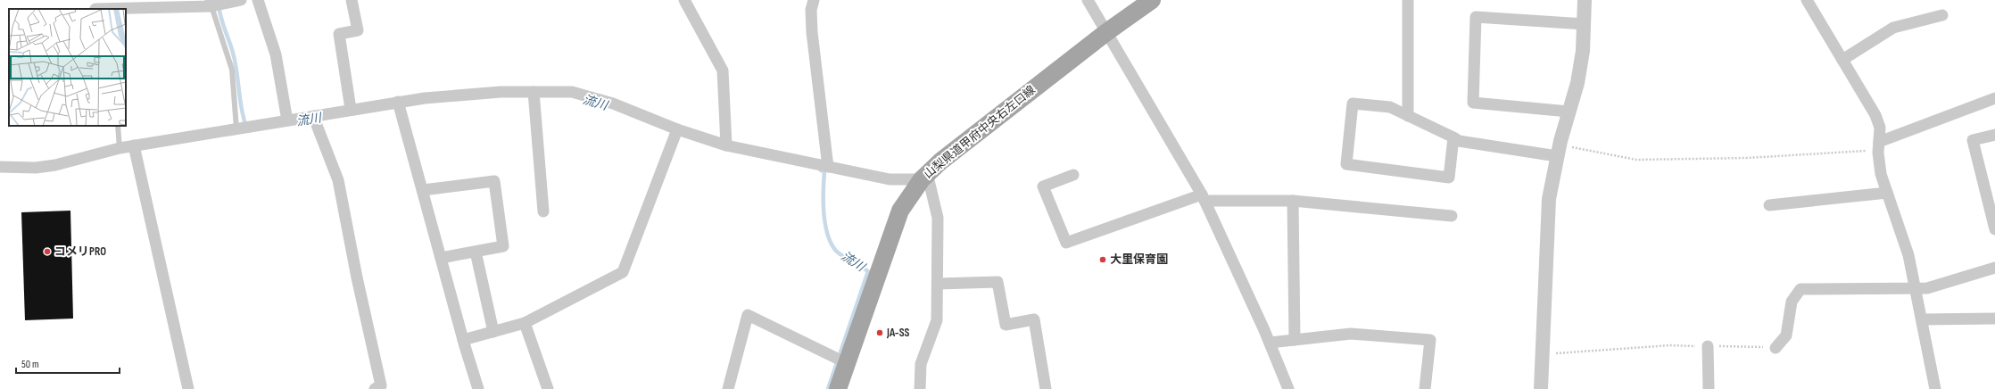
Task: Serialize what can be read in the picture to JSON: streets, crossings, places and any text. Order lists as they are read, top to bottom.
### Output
{
  "streets": {
    "main road": ["山梨県道甲府中央右左口線"]
  },
  "water": ["流川"],
  "places": ["コメリPRO", "大里保育園", "JA-SS"],
  "scale_bar": "50 m"
}
